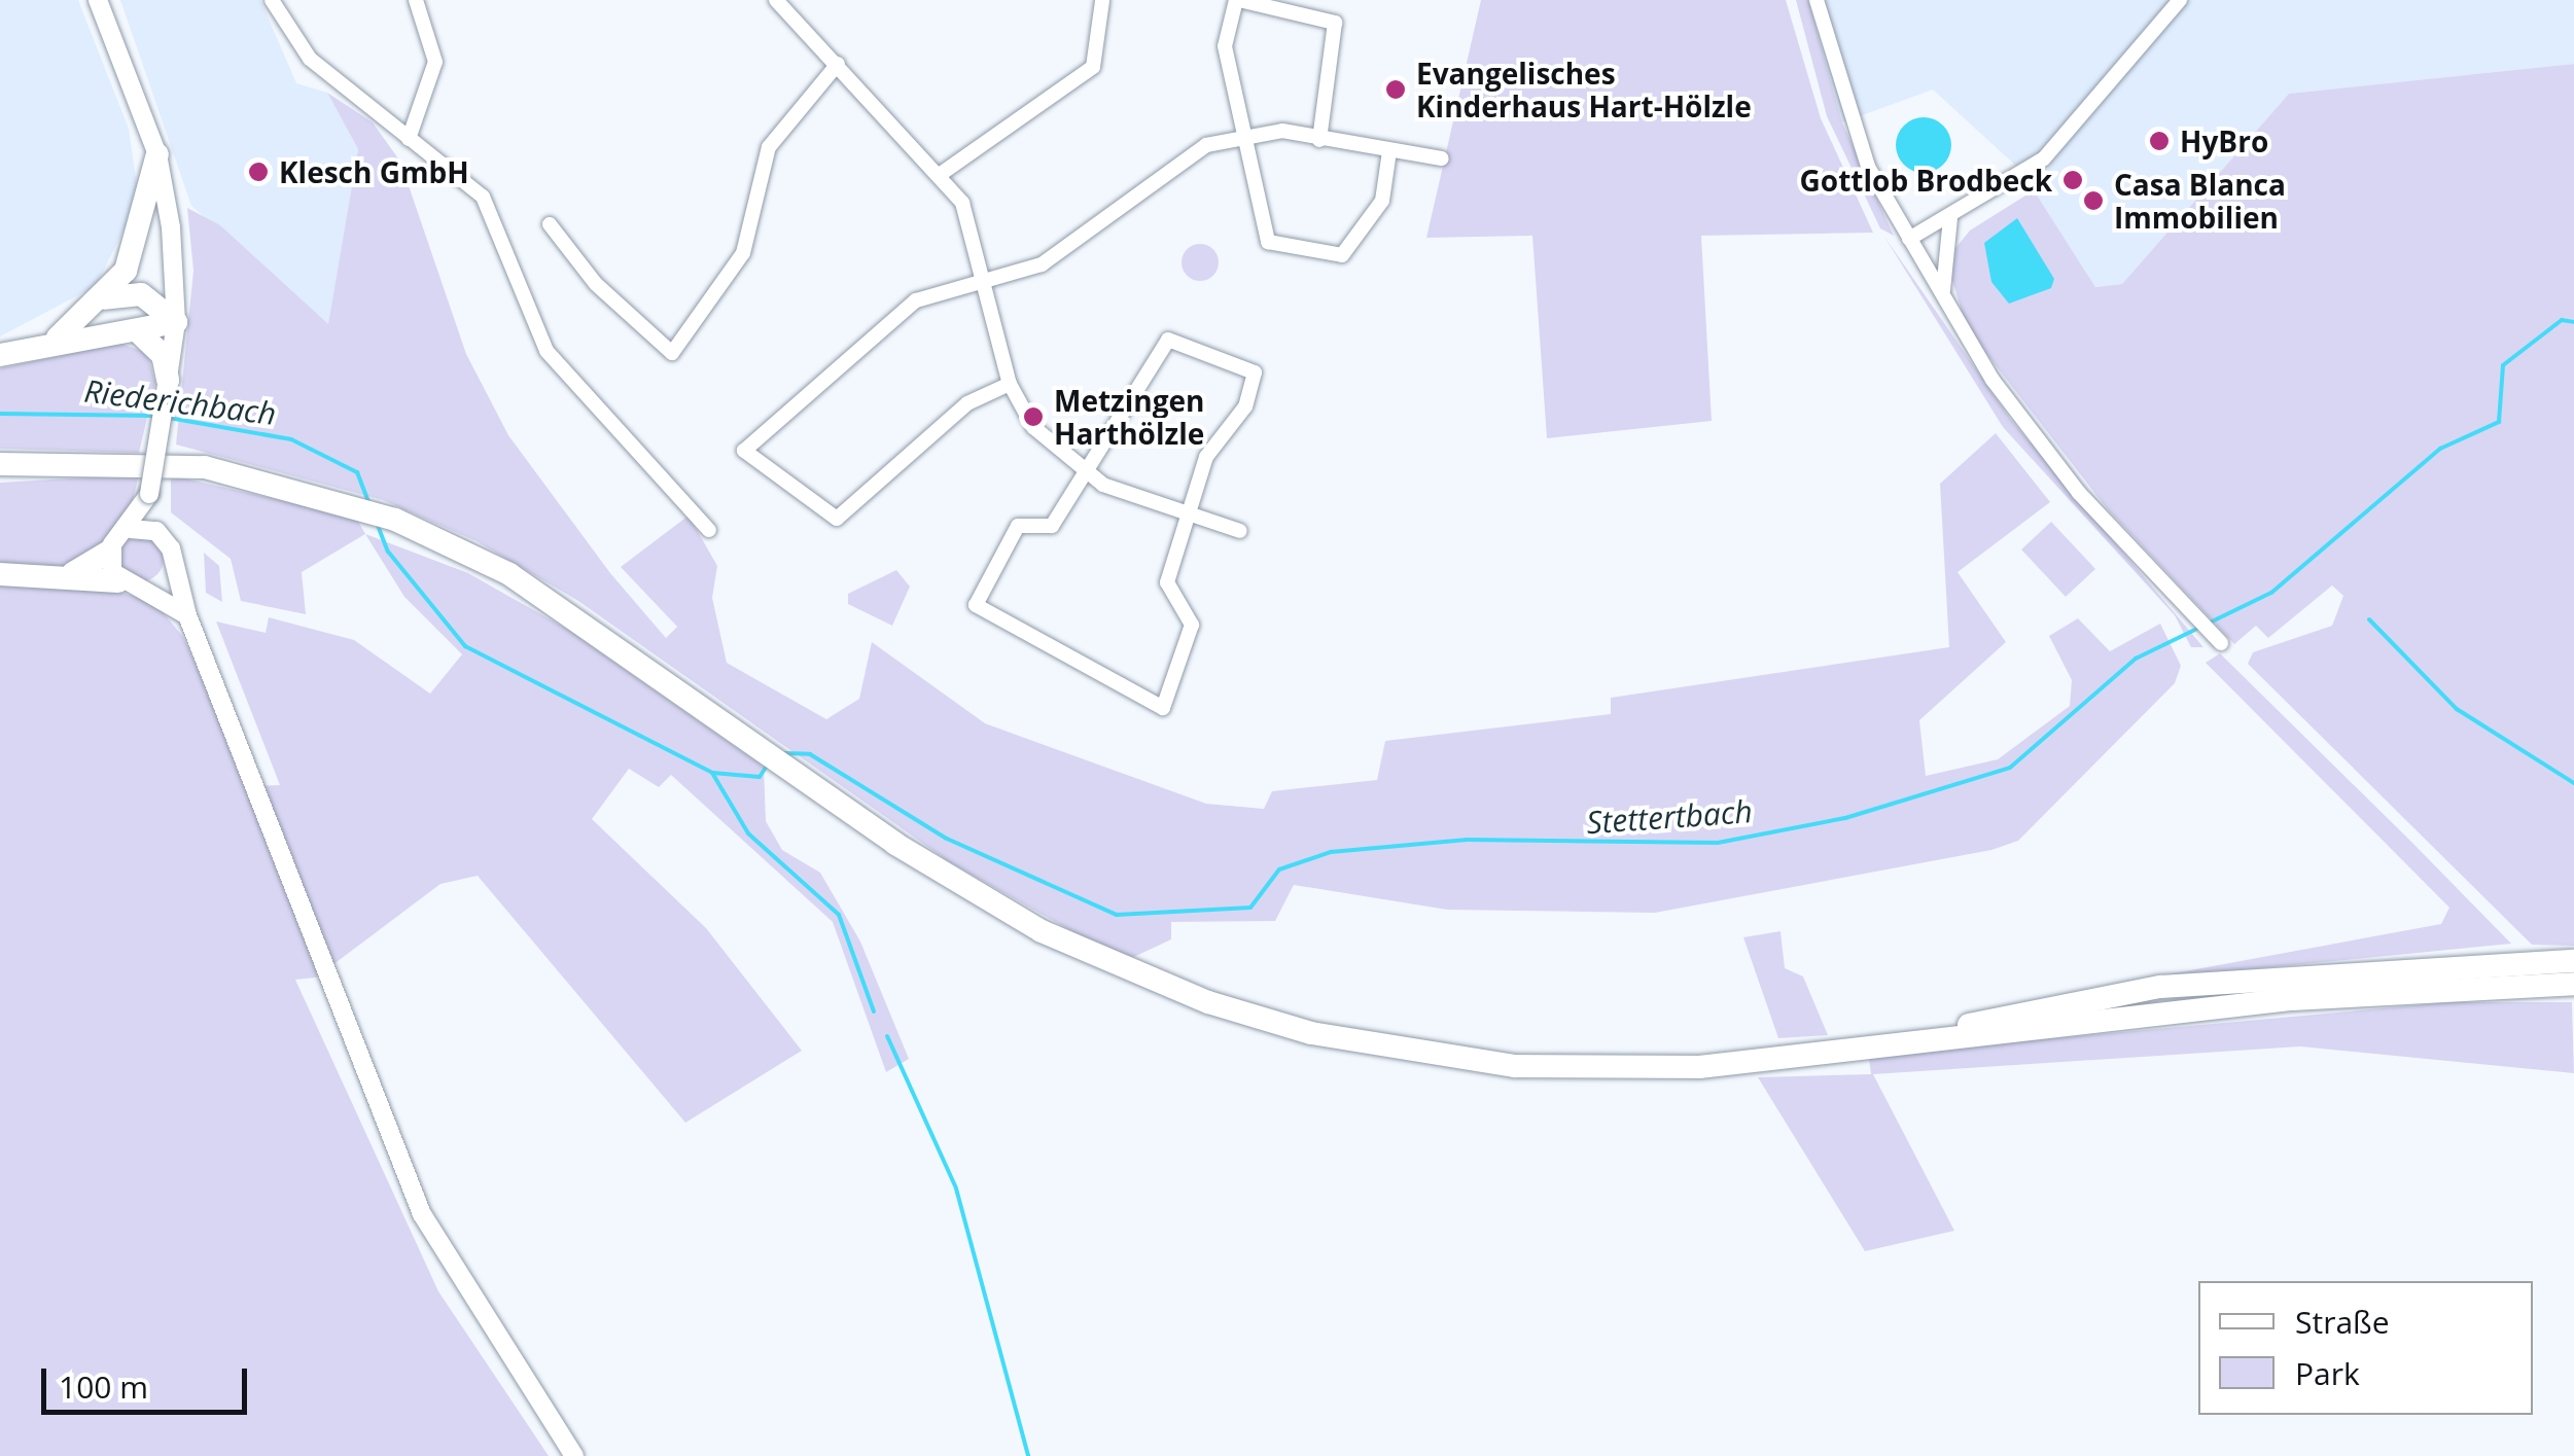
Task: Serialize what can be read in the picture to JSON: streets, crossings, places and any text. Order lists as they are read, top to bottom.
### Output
{
  "water": ["Riederichbach", "Stettertbach"],
  "places": [
    "Evangelisches Kinderhaus Hart-Hölzle",
    "HyBro",
    "Klesch GmbH",
    "Gottlob Brodbeck",
    "Casa Blanca Immobilien",
    "Metzingen Harthölzle"
  ],
  "legend": ["Straße", "Park"],
  "scale_bar": "100 m"
}
